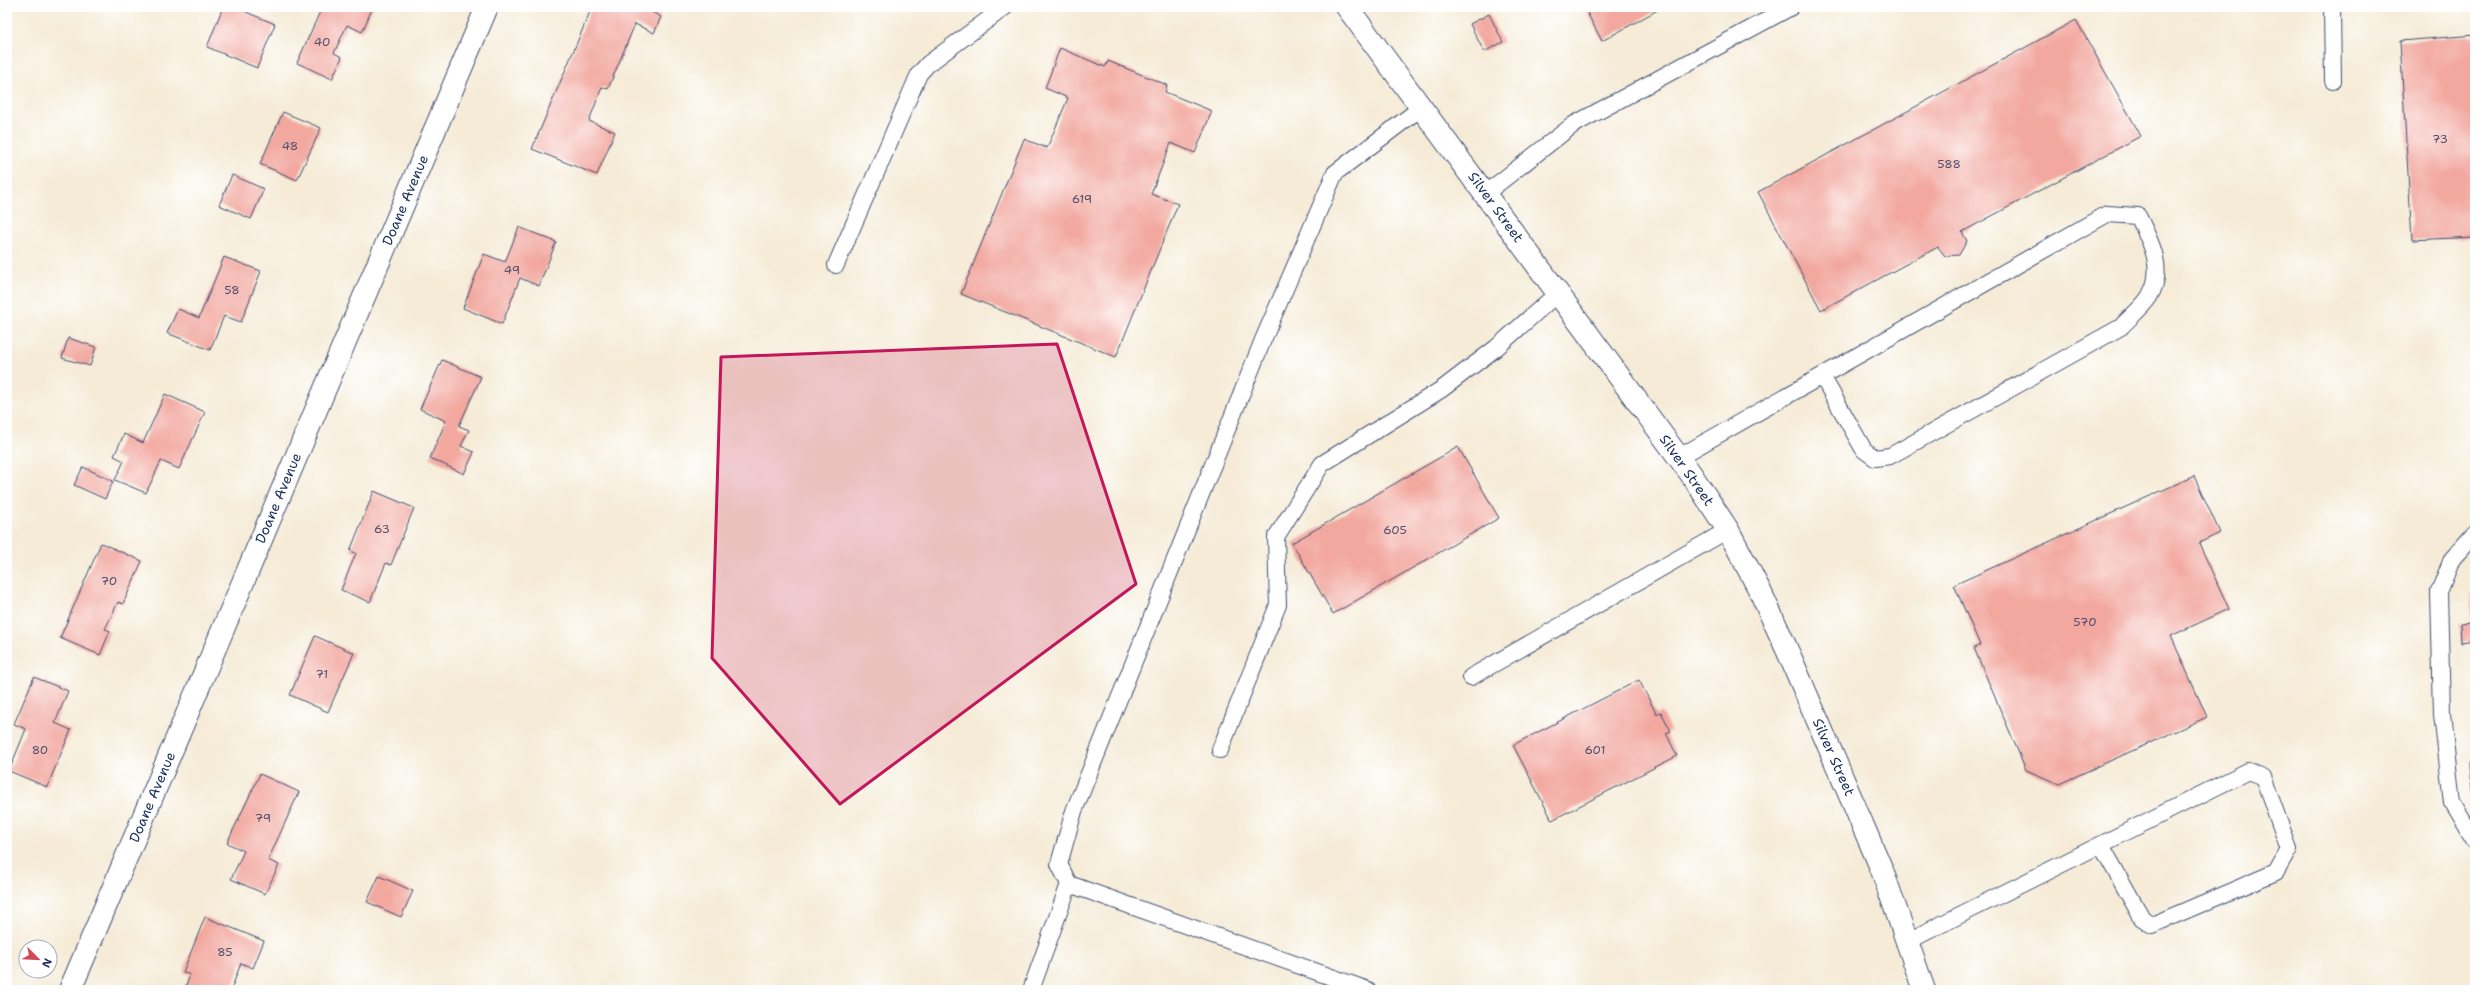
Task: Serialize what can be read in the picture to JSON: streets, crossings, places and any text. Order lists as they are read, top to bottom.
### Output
{
  "streets": {
    "street": ["Doane Avenue", "Silver Street"]
  },
  "house_numbers": [
    "40",
    "73",
    "48",
    "588",
    "619",
    "49",
    "58",
    "63",
    "605",
    "70",
    "570",
    "71",
    "80",
    "601",
    "79",
    "85"
  ],
  "north": "bottom right"
}
